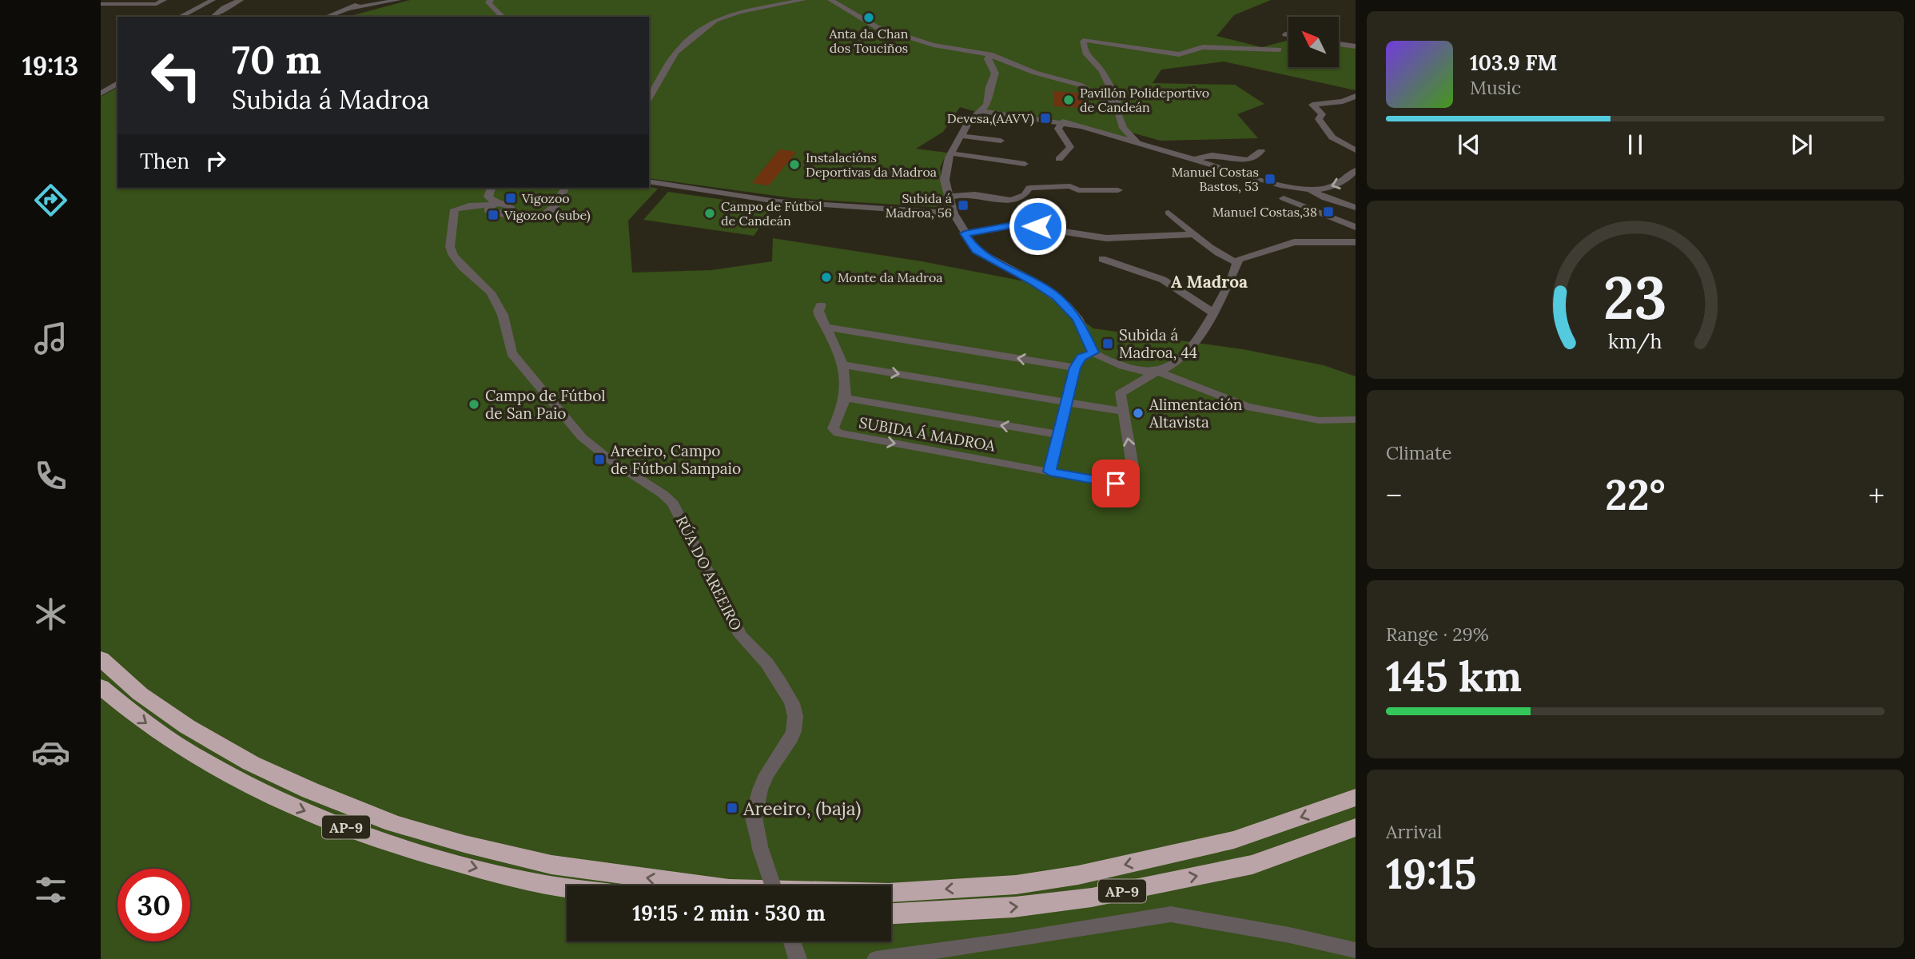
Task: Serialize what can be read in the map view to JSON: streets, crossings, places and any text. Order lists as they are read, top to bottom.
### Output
{
  "streets": {
    "highway": ["AP-9"],
    "street": ["SUBIDA Á MADROA", "RÚA DO AREEIRO"]
  },
  "districts": ["A Madroa"],
  "places": {
    "other": [
      "Anta da Chan dos Touciños",
      "Pavillón Polideportivo de Candeán",
      "Instalacións Deportivas da Madroa",
      "Campo de Fútbol de Candeán",
      "Monte da Madroa",
      "Campo de Fútbol de San Paio",
      "Alimentación Altavista"
    ],
    "transit": [
      "Devesa,(AAVV)",
      "Manuel Costas Bastos, 53",
      "Vigozoo",
      "Subida á Madroa, 56",
      "Manuel Costas,38",
      "Vigozoo (sube)",
      "Subida á Madroa, 44",
      "Areeiro, Campo de Fútbol Sampaio",
      "Areeiro, (baja)"
    ]
  },
  "north": "top left",
  "page": {
    "tabs": "19:13",
    "turn": ["70 m", "Subida á Madroa"],
    "song": ["103.9 FM", "Music"],
    "then": "Then",
    "tile": [
      "Climate",
      ["Range · 29%", "145 km"],
      ["Arrival", "19:15"]
    ],
    "heat": ["−", "22°", "+"],
    "limit": "30",
    "trip": "19:15 · 2 min · 530 m",
    "gauge": ["23", "km/h"]
  }
}
